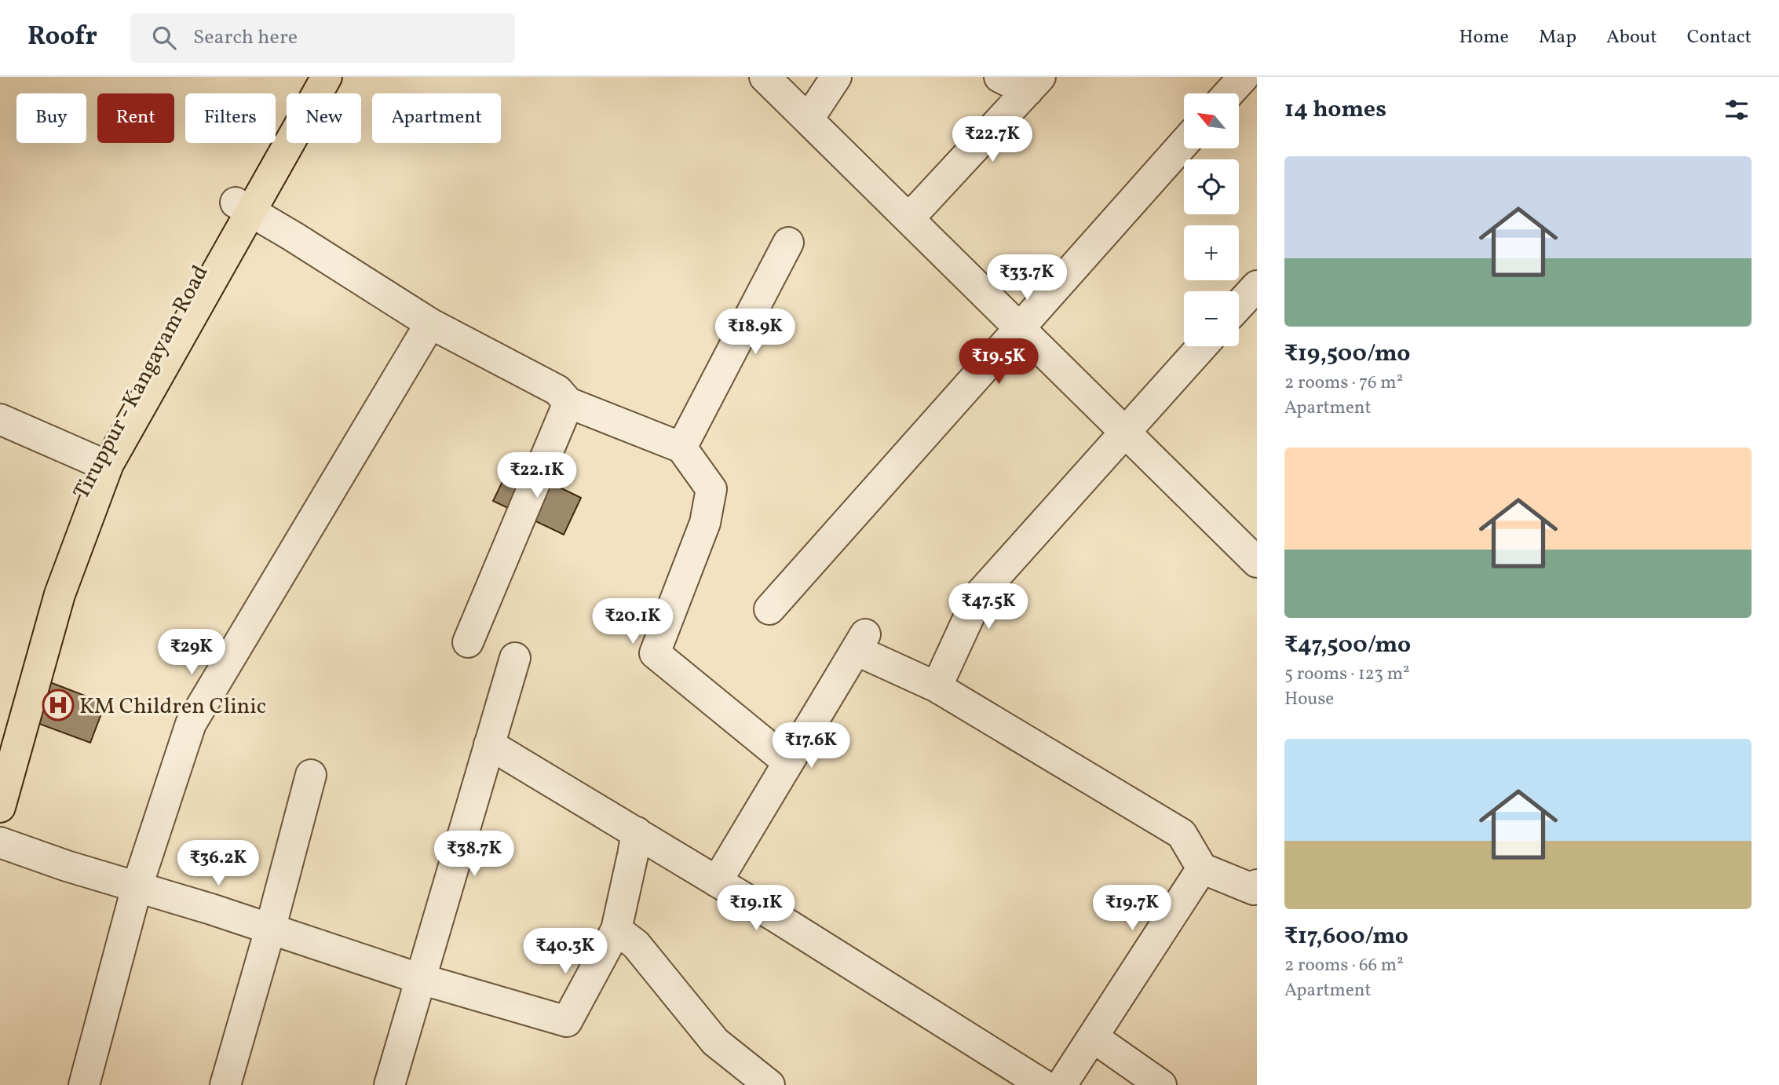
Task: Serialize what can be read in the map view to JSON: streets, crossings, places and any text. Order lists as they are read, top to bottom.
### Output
{
  "streets": {
    "main road": ["Tiruppur - Kangayam Road"]
  },
  "places": {
    "hospital": ["KM Children Clinic"]
  },
  "north": "top left",
  "page": {
    "header": "Roofr",
    "search": "Search here",
    "nav": [
      "Home",
      "Map",
      "About",
      "Contact"
    ],
    "heading": "14 homes",
    "map_buttons": ["+", "−"],
    "chip": [
      "Buy",
      "Rent",
      "Filters",
      "New",
      "Apartment"
    ],
    "price": [
      "₹22.7K",
      "₹33.7K",
      "₹18.9K",
      "₹19.5K",
      "₹22.1K",
      "₹47.5K",
      "₹20.1K",
      "₹29K",
      "₹17.6K",
      "₹38.7K",
      "₹36.2K",
      "₹19.1K",
      "₹19.7K",
      "₹40.3K"
    ],
    "list": [
      {
        "name": "₹19,500/mo",
        "note": "2 rooms · 76 m² · Apartment"
      },
      {
        "name": "₹47,500/mo",
        "note": "5 rooms · 123 m² · House"
      },
      {
        "name": "₹17,600/mo",
        "note": "2 rooms · 66 m² · Apartment"
      }
    ]
  }
}
